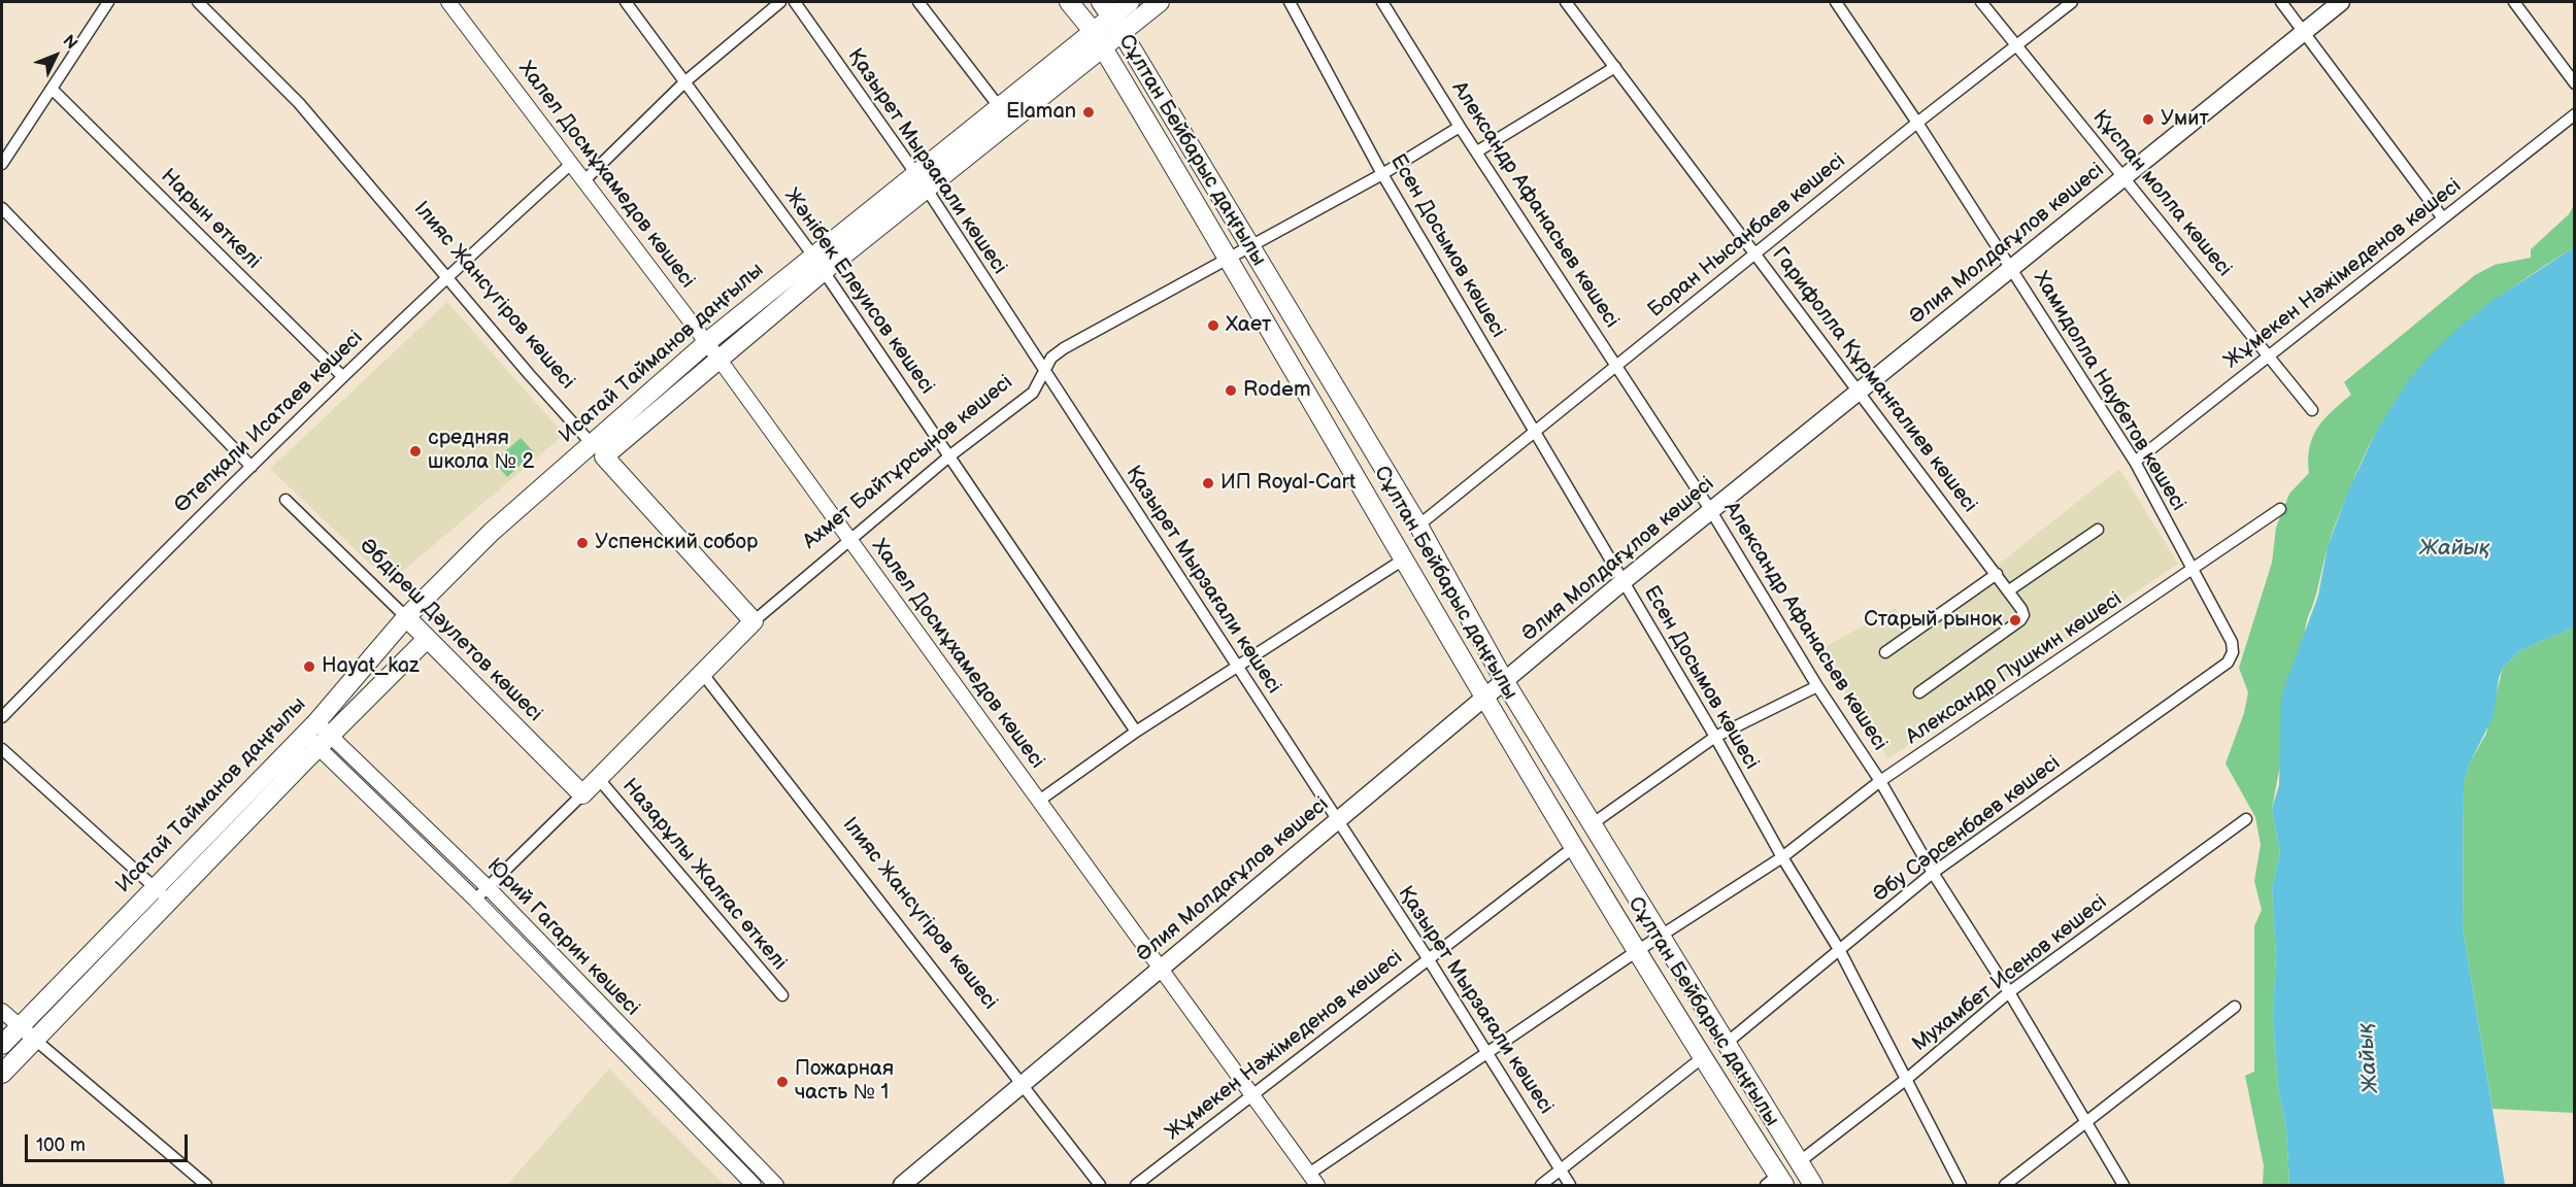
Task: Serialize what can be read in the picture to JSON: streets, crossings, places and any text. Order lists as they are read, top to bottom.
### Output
{
  "streets": {
    "main road": [
      "Сұлтан Бейбарыс даңғылы",
      "Әлия Молдағұлов көшесі",
      "Ілияс Жансүгіров көшесі",
      "Исатай Тайманов даңғылы",
      "Ахмет Байтұрсынов көшесі",
      "Әбдіреш Дәулетов көшесі"
    ],
    "street": [
      "Қазырет Мырзағали көшесі",
      "Халел Досмұхамедов көшесі",
      "Құспан молла көшесі",
      "Александр Афанасьев көшесі",
      "Нарын өткелі",
      "Боран Нысанбаев көшесі",
      "Есен Досымов көшесі",
      "Жұмекен Нәжімеденов көшесі",
      "Жәнібек Елеуисов көшесі",
      "Гарифолла Құрманғалиев көшесі",
      "Хамидолла Наубетов көшесі",
      "Өтепқали Исатаев көшесі",
      "Александр Пушкин көшесі",
      "Әбу Сәрсенбаев көшесі",
      "Назарұлы Жалғас өткелі",
      "Юрий Гагарин көшесі",
      "Мухамбет Исенов көшесі"
    ]
  },
  "crossings": [
    ["Сұлтан Бейбарыс даңғылы", "Боран Нысанбаев көшесі"],
    ["Сұлтан Бейбарыс даңғылы", "Әлия Молдағұлов көшесі"],
    ["Сұлтан Бейбарыс даңғылы", "Жұмекен Нәжімеденов көшесі"],
    ["Сұлтан Бейбарыс даңғылы", "Исатай Тайманов даңғылы"],
    ["Сұлтан Бейбарыс даңғылы", "Ахмет Байтұрсынов көшесі"],
    ["Сұлтан Бейбарыс даңғылы", "Александр Пушкин көшесі"],
    ["Сұлтан Бейбарыс даңғылы", "Әбу Сәрсенбаев көшесі"],
    ["Сұлтан Бейбарыс даңғылы", "Мухамбет Исенов көшесі"],
    ["Қазырет Мырзағали көшесі", "Әлия Молдағұлов көшесі"],
    ["Қазырет Мырзағали көшесі", "Жұмекен Нәжімеденов көшесі"],
    ["Қазырет Мырзағали көшесі", "Исатай Тайманов даңғылы"],
    ["Қазырет Мырзағали көшесі", "Ахмет Байтұрсынов көшесі"],
    ["Қазырет Мырзағали көшесі", "Александр Пушкин көшесі"],
    ["Халел Досмұхамедов көшесі", "Әлия Молдағұлов көшесі"],
    ["Халел Досмұхамедов көшесі", "Жұмекен Нәжімеденов көшесі"],
    ["Халел Досмұхамедов көшесі", "Исатай Тайманов даңғылы"],
    ["Халел Досмұхамедов көшесі", "Өтепқали Исатаев көшесі"],
    ["Халел Досмұхамедов көшесі", "Ахмет Байтұрсынов көшесі"],
    ["Халел Досмұхамедов көшесі", "Александр Пушкин көшесі"],
    ["Құспан молла көшесі", "Боран Нысанбаев көшесі"],
    ["Құспан молла көшесі", "Әлия Молдағұлов көшесі"],
    ["Құспан молла көшесі", "Жұмекен Нәжімеденов көшесі"],
    ["Александр Афанасьев көшесі", "Боран Нысанбаев көшесі"],
    ["Александр Афанасьев көшесі", "Әлия Молдағұлов көшесі"],
    ["Александр Афанасьев көшесі", "Ахмет Байтұрсынов көшесі"],
    ["Александр Афанасьев көшесі", "Александр Пушкин көшесі"],
    ["Александр Афанасьев көшесі", "Әбу Сәрсенбаев көшесі"],
    ["Александр Афанасьев көшесі", "Мухамбет Исенов көшесі"],
    ["Нарын өткелі", "Өтепқали Исатаев көшесі"],
    ["Боран Нысанбаев көшесі", "Есен Досымов көшесі"],
    ["Боран Нысанбаев көшесі", "Гарифолла Құрманғалиев көшесі"],
    ["Боран Нысанбаев көшесі", "Хамидолла Наубетов көшесі"],
    ["Әлия Молдағұлов көшесі", "Есен Досымов көшесі"],
    ["Әлия Молдағұлов көшесі", "Ілияс Жансүгіров көшесі"],
    ["Әлия Молдағұлов көшесі", "Гарифолла Құрманғалиев көшесі"],
    ["Әлия Молдағұлов көшесі", "Хамидолла Наубетов көшесі"],
    ["Есен Досымов көшесі", "Ахмет Байтұрсынов көшесі"],
    ["Есен Досымов көшесі", "Александр Пушкин көшесі"],
    ["Есен Досымов көшесі", "Әбу Сәрсенбаев көшесі"],
    ["Есен Досымов көшесі", "Мухамбет Исенов көшесі"],
    ["Жұмекен Нәжімеденов көшесі", "Хамидолла Наубетов көшесі"],
    ["Жәнібек Елеуисов көшесі", "Исатай Тайманов даңғылы"],
    ["Жәнібек Елеуисов көшесі", "Ахмет Байтұрсынов көшесі"],
    ["Ілияс Жансүгіров көшесі", "Исатай Тайманов даңғылы"],
    ["Ілияс Жансүгіров көшесі", "Өтепқали Исатаев көшесі"],
    ["Ілияс Жансүгіров көшесі", "Ахмет Байтұрсынов көшесі"],
    ["Исатай Тайманов даңғылы", "Әбдіреш Дәулетов көшесі"],
    ["Исатай Тайманов даңғылы", "Юрий Гагарин көшесі"],
    ["Хамидолла Наубетов көшесі", "Александр Пушкин көшесі"],
    ["Хамидолла Наубетов көшесі", "Әбу Сәрсенбаев көшесі"],
    ["Ахмет Байтұрсынов көшесі", "Әбдіреш Дәулетов көшесі"],
    ["Ахмет Байтұрсынов көшесі", "Назарұлы Жалғас өткелі"],
    ["Ахмет Байтұрсынов көшесі", "Юрий Гагарин көшесі"]
  ],
  "water": ["Жайық"],
  "places": [
    "Elaman",
    "Умит",
    "Хает",
    "Rodem",
    "cредняя школа № 2",
    "ИП Royal-Cart",
    "Успенский собор",
    "Старый рынок",
    "Hayat_kaz",
    "Пожарная часть № 1"
  ],
  "scale_bar": "100 m",
  "north": "top right"
}
